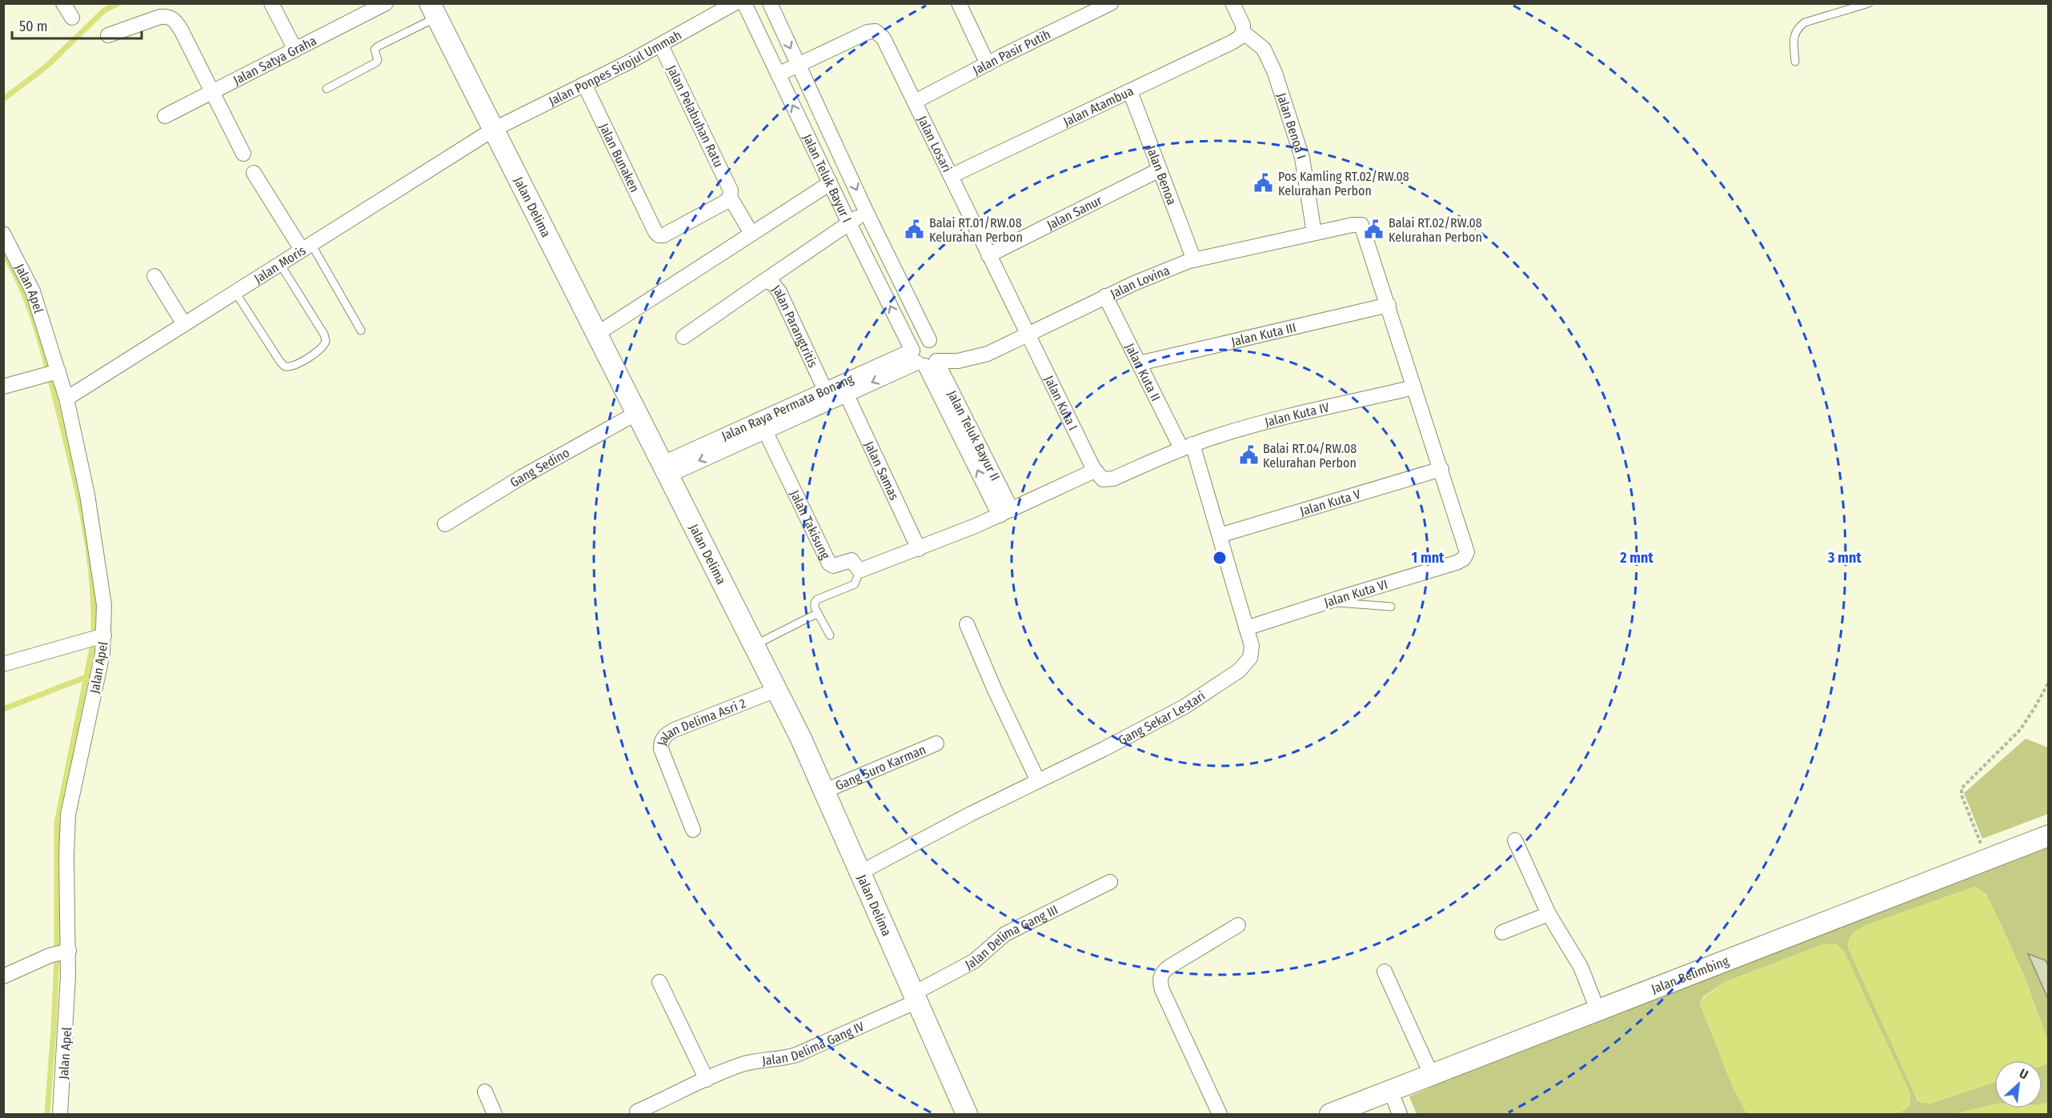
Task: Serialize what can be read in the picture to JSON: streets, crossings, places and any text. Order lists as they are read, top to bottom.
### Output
{
  "streets": {
    "street": [
      "Jalan Pasir Putih",
      "Jalan Satya Graha",
      "Jalan Ponpes Sirojul Ummah",
      "Jalan Atambua",
      "Jalan Pelabuhan Ratu",
      "Jalan Benoa I",
      "Jalan Losari",
      "Jalan Bunaken",
      "Jalan Benoa",
      "Jalan Teluk Bayur I",
      "Jalan Delima",
      "Jalan Sanur",
      "Jalan Moris",
      "Jalan Lovina",
      "Jalan Apel",
      "Jalan Parangtritis",
      "Jalan Kuta III",
      "Jalan Kuta II",
      "Jalan Kuta I",
      "Jalan Raya Permata Bonang",
      "Jalan Kuta IV",
      "Jalan Teluk Bayur II",
      "Gang Sedino",
      "Jalan Samas",
      "Jalan Kuta V",
      "Jalan Takisung",
      "Jalan Kuta VI",
      "Gang Sekar Lestari",
      "Jalan Delima Asri 2",
      "Gang Suro Karman",
      "Jalan Delima Gang III",
      "Jalan Belimbing",
      "Jalan Delima Gang IV"
    ]
  },
  "crossings": [
    ["Jalan Pasir Putih", "Jalan Losari"],
    ["Jalan Ponpes Sirojul Ummah", "Jalan Pelabuhan Ratu"],
    ["Jalan Ponpes Sirojul Ummah", "Jalan Bunaken"],
    ["Jalan Ponpes Sirojul Ummah", "Jalan Delima"],
    ["Jalan Ponpes Sirojul Ummah", "Jalan Moris"],
    ["Jalan Atambua", "Jalan Benoa I"],
    ["Jalan Atambua", "Jalan Losari"],
    ["Jalan Atambua", "Jalan Benoa"],
    ["Jalan Pelabuhan Ratu", "Jalan Bunaken"],
    ["Jalan Benoa I", "Jalan Lovina"],
    ["Jalan Losari", "Jalan Teluk Bayur I"],
    ["Jalan Losari", "Jalan Sanur"],
    ["Jalan Losari", "Jalan Lovina"],
    ["Jalan Losari", "Jalan Kuta I"],
    ["Jalan Benoa", "Jalan Sanur"],
    ["Jalan Benoa", "Jalan Lovina"],
    ["Jalan Teluk Bayur I", "Jalan Lovina"],
    ["Jalan Teluk Bayur I", "Jalan Raya Permata Bonang"],
    ["Jalan Teluk Bayur I", "Jalan Teluk Bayur II"],
    ["Jalan Delima", "Jalan Moris"],
    ["Jalan Delima", "Jalan Raya Permata Bonang"],
    ["Jalan Delima", "Gang Sedino"],
    ["Jalan Delima", "Gang Sekar Lestari"],
    ["Jalan Delima", "Jalan Delima Asri 2"],
    ["Jalan Delima", "Gang Suro Karman"],
    ["Jalan Delima", "Jalan Delima Gang III"],
    ["Jalan Delima", "Jalan Delima Gang IV"],
    ["Jalan Moris", "Jalan Apel"],
    ["Jalan Lovina", "Jalan Kuta III"],
    ["Jalan Lovina", "Jalan Kuta II"],
    ["Jalan Lovina", "Jalan Kuta I"],
    ["Jalan Lovina", "Jalan Raya Permata Bonang"],
    ["Jalan Lovina", "Jalan Teluk Bayur II"],
    ["Jalan Parangtritis", "Jalan Raya Permata Bonang"],
    ["Jalan Kuta III", "Jalan Kuta II"],
    ["Jalan Kuta II", "Jalan Kuta IV"],
    ["Jalan Kuta II", "Jalan Kuta V"],
    ["Jalan Kuta II", "Jalan Kuta VI"],
    ["Jalan Kuta II", "Gang Sekar Lestari"],
    ["Jalan Kuta I", "Jalan Kuta IV"],
    ["Jalan Raya Permata Bonang", "Jalan Teluk Bayur II"],
    ["Jalan Raya Permata Bonang", "Jalan Samas"],
    ["Jalan Raya Permata Bonang", "Jalan Takisung"],
    ["Jalan Kuta V", "Jalan Kuta VI"],
    ["Jalan Kuta VI", "Gang Sekar Lestari"],
    ["Jalan Delima Gang III", "Jalan Delima Gang IV"]
  ],
  "places": {
    "public building": [
      "Pos Kamling RT.02/RW.08 Kelurahan Perbon",
      "Balai RT.01/RW.08 Kelurahan Perbon",
      "Balai RT.02/RW.08 Kelurahan Perbon",
      "Balai RT.04/RW.08 Kelurahan Perbon"
    ]
  },
  "scale_bar": "50 m",
  "north": "top right",
  "rings": ["1 mnt", "2 mnt", "3 mnt"]
}
